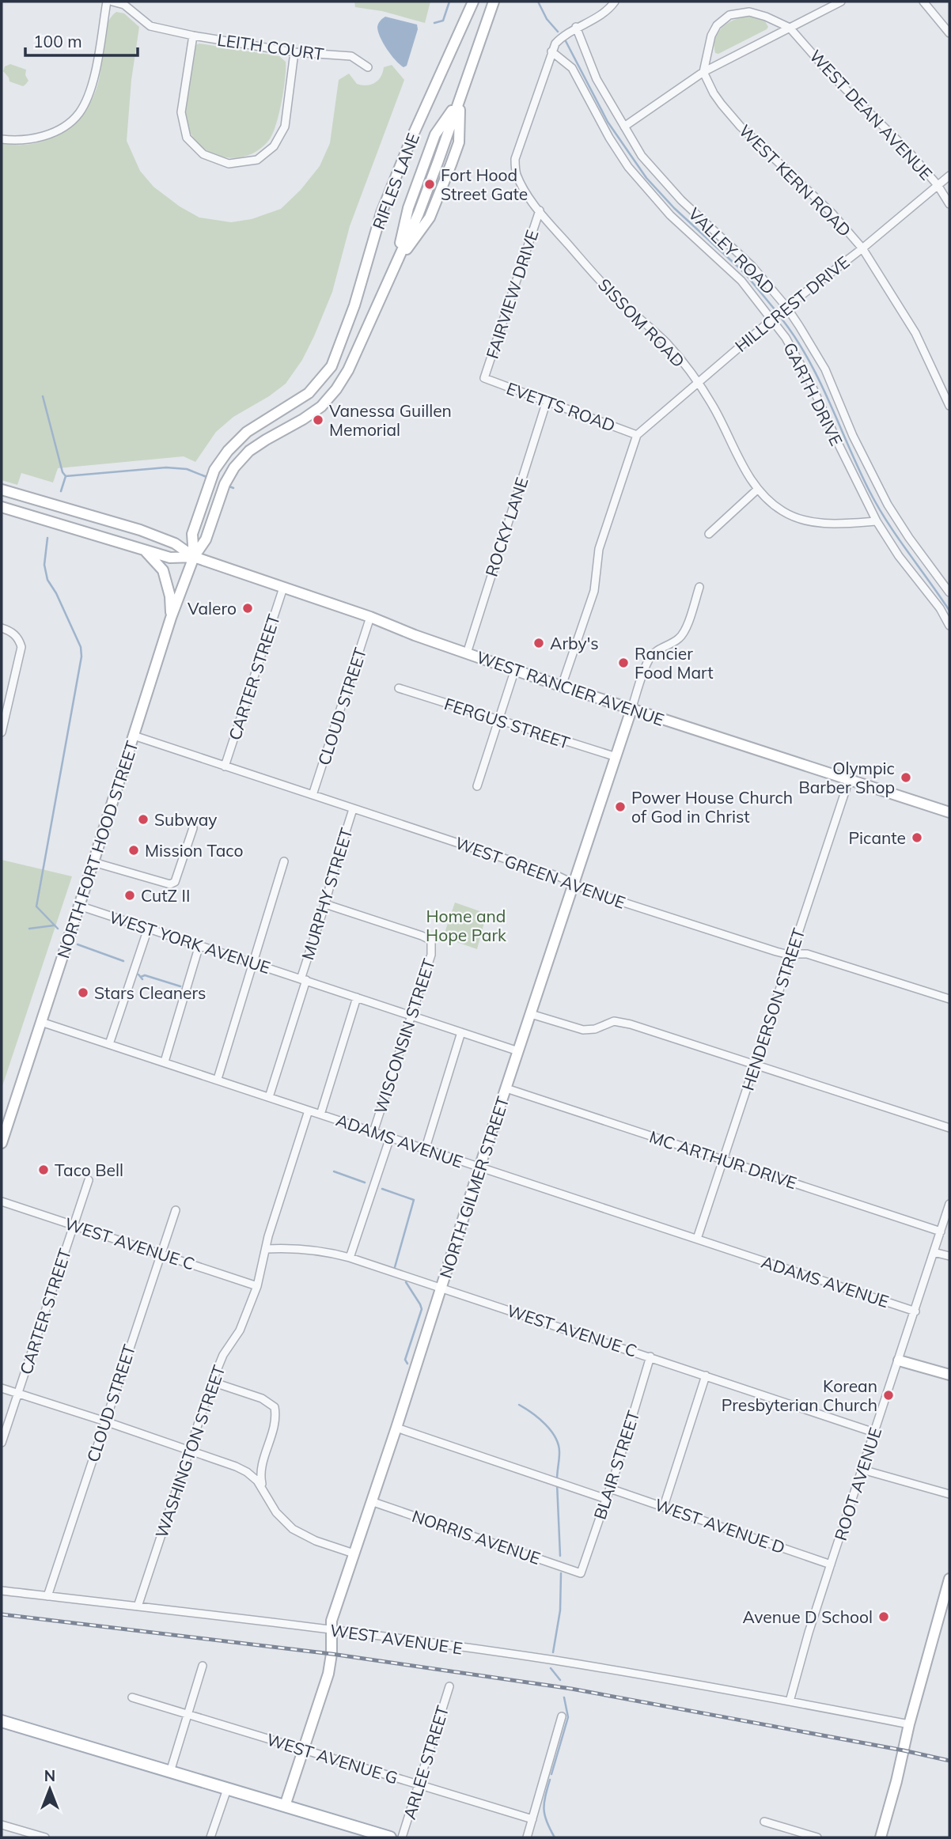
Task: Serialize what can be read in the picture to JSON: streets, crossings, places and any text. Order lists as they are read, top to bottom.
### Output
{
  "streets": {
    "street": [
      "LEITH COURT",
      "WEST DEAN AVENUE",
      "WEST KERN ROAD",
      "RIFLES LANE",
      "VALLEY ROAD",
      "FAIRVIEW DRIVE",
      "HILLCREST DRIVE",
      "SISSOM ROAD",
      "GARTH DRIVE",
      "EVETTS ROAD",
      "ROCKY LANE",
      "CARTER STREET",
      "WEST RANCIER AVENUE",
      "CLOUD STREET",
      "FERGUS STREET",
      "NORTH FORT HOOD STREET",
      "WEST GREEN AVENUE",
      "MURPHY STREET",
      "WEST YORK AVENUE",
      "HENDERSON STREET",
      "WISCONSIN STREET",
      "ADAMS AVENUE",
      "MC ARTHUR DRIVE",
      "NORTH GILMER STREET",
      "WEST AVENUE C",
      "WASHINGTON STREET",
      "BLAIR STREET",
      "ROOT AVENUE",
      "WEST AVENUE D",
      "NORRIS AVENUE",
      "WEST AVENUE E",
      "WEST AVENUE G",
      "ARLEE STREET"
    ]
  },
  "crossings": [
    ["WEST DEAN AVENUE", "HILLCREST DRIVE"],
    ["WEST KERN ROAD", "HILLCREST DRIVE"],
    ["RIFLES LANE", "NORTH FORT HOOD STREET"],
    ["VALLEY ROAD", "HILLCREST DRIVE"],
    ["FAIRVIEW DRIVE", "SISSOM ROAD"],
    ["FAIRVIEW DRIVE", "EVETTS ROAD"],
    ["HILLCREST DRIVE", "SISSOM ROAD"],
    ["HILLCREST DRIVE", "GARTH DRIVE"],
    ["HILLCREST DRIVE", "EVETTS ROAD"],
    ["SISSOM ROAD", "GARTH DRIVE"],
    ["EVETTS ROAD", "ROCKY LANE"],
    ["ROCKY LANE", "WEST RANCIER AVENUE"],
    ["CARTER STREET", "WEST RANCIER AVENUE"],
    ["CARTER STREET", "WEST GREEN AVENUE"],
    ["CARTER STREET", "WEST AVENUE C"],
    ["WEST RANCIER AVENUE", "CLOUD STREET"],
    ["WEST RANCIER AVENUE", "NORTH FORT HOOD STREET"],
    ["WEST RANCIER AVENUE", "HENDERSON STREET"],
    ["WEST RANCIER AVENUE", "NORTH GILMER STREET"],
    ["CLOUD STREET", "WEST GREEN AVENUE"],
    ["CLOUD STREET", "WEST AVENUE C"],
    ["CLOUD STREET", "WEST AVENUE E"],
    ["FERGUS STREET", "NORTH GILMER STREET"],
    ["NORTH FORT HOOD STREET", "WEST GREEN AVENUE"],
    ["NORTH FORT HOOD STREET", "WEST YORK AVENUE"],
    ["NORTH FORT HOOD STREET", "ADAMS AVENUE"],
    ["WEST GREEN AVENUE", "MURPHY STREET"],
    ["WEST GREEN AVENUE", "HENDERSON STREET"],
    ["WEST GREEN AVENUE", "NORTH GILMER STREET"],
    ["MURPHY STREET", "WEST YORK AVENUE"],
    ["MURPHY STREET", "WISCONSIN STREET"],
    ["MURPHY STREET", "ADAMS AVENUE"],
    ["WEST YORK AVENUE", "WISCONSIN STREET"],
    ["WEST YORK AVENUE", "NORTH GILMER STREET"],
    ["HENDERSON STREET", "ADAMS AVENUE"],
    ["HENDERSON STREET", "MC ARTHUR DRIVE"],
    ["WISCONSIN STREET", "ADAMS AVENUE"],
    ["WISCONSIN STREET", "WEST AVENUE C"],
    ["ADAMS AVENUE", "NORTH GILMER STREET"],
    ["ADAMS AVENUE", "WASHINGTON STREET"],
    ["ADAMS AVENUE", "ROOT AVENUE"],
    ["MC ARTHUR DRIVE", "NORTH GILMER STREET"],
    ["MC ARTHUR DRIVE", "ROOT AVENUE"],
    ["NORTH GILMER STREET", "WEST AVENUE C"],
    ["NORTH GILMER STREET", "NORRIS AVENUE"],
    ["NORTH GILMER STREET", "WEST AVENUE E"],
    ["NORTH GILMER STREET", "WEST AVENUE G"],
    ["WEST AVENUE C", "WASHINGTON STREET"],
    ["WEST AVENUE C", "BLAIR STREET"],
    ["WEST AVENUE C", "ROOT AVENUE"],
    ["WASHINGTON STREET", "WEST AVENUE E"],
    ["BLAIR STREET", "WEST AVENUE D"],
    ["BLAIR STREET", "NORRIS AVENUE"],
    ["ROOT AVENUE", "WEST AVENUE D"],
    ["ROOT AVENUE", "WEST AVENUE E"],
    ["WEST AVENUE G", "ARLEE STREET"]
  ],
  "parks": ["Home and Hope Park"],
  "places": [
    "Fort Hood Street Gate",
    "Vanessa Guillen Memorial",
    "Valero",
    "Arby's",
    "Rancier Food Mart",
    "Olympic Barber Shop",
    "Power House Church of God in Christ",
    "Subway",
    "Picante",
    "Mission Taco",
    "CutZ II",
    "Stars Cleaners",
    "Taco Bell",
    "Korean Presbyterian Church",
    "Avenue D School"
  ],
  "scale_bar": "100 m",
  "north": "top"
}
